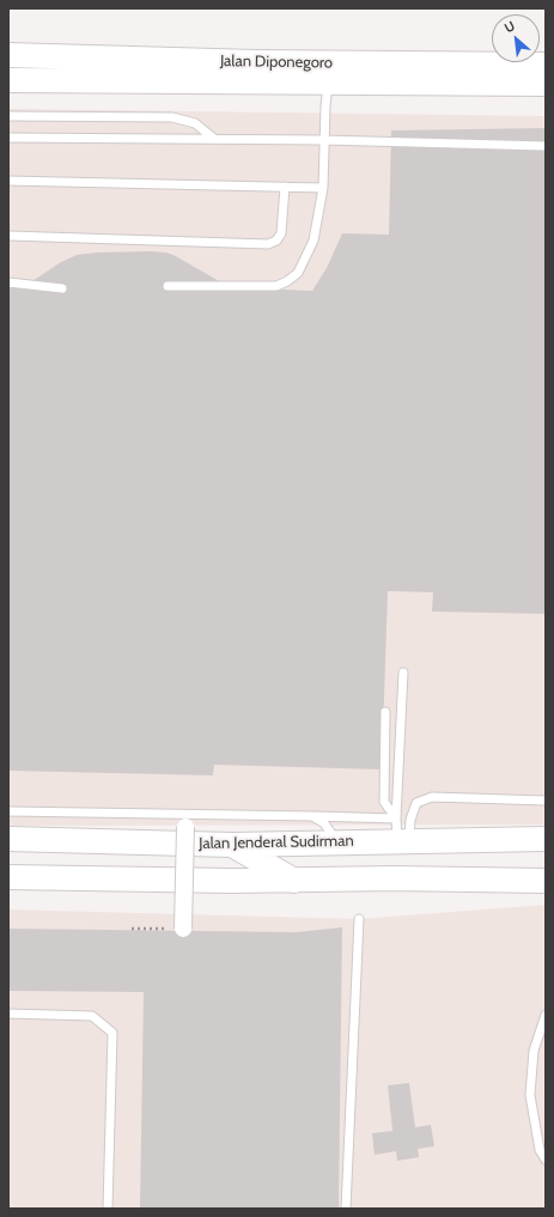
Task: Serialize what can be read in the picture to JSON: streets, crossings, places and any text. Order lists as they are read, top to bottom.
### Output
{
  "streets": {
    "street": ["Jalan Diponegoro", "Jalan Jenderal Sudirman"]
  },
  "north": "top left"
}
